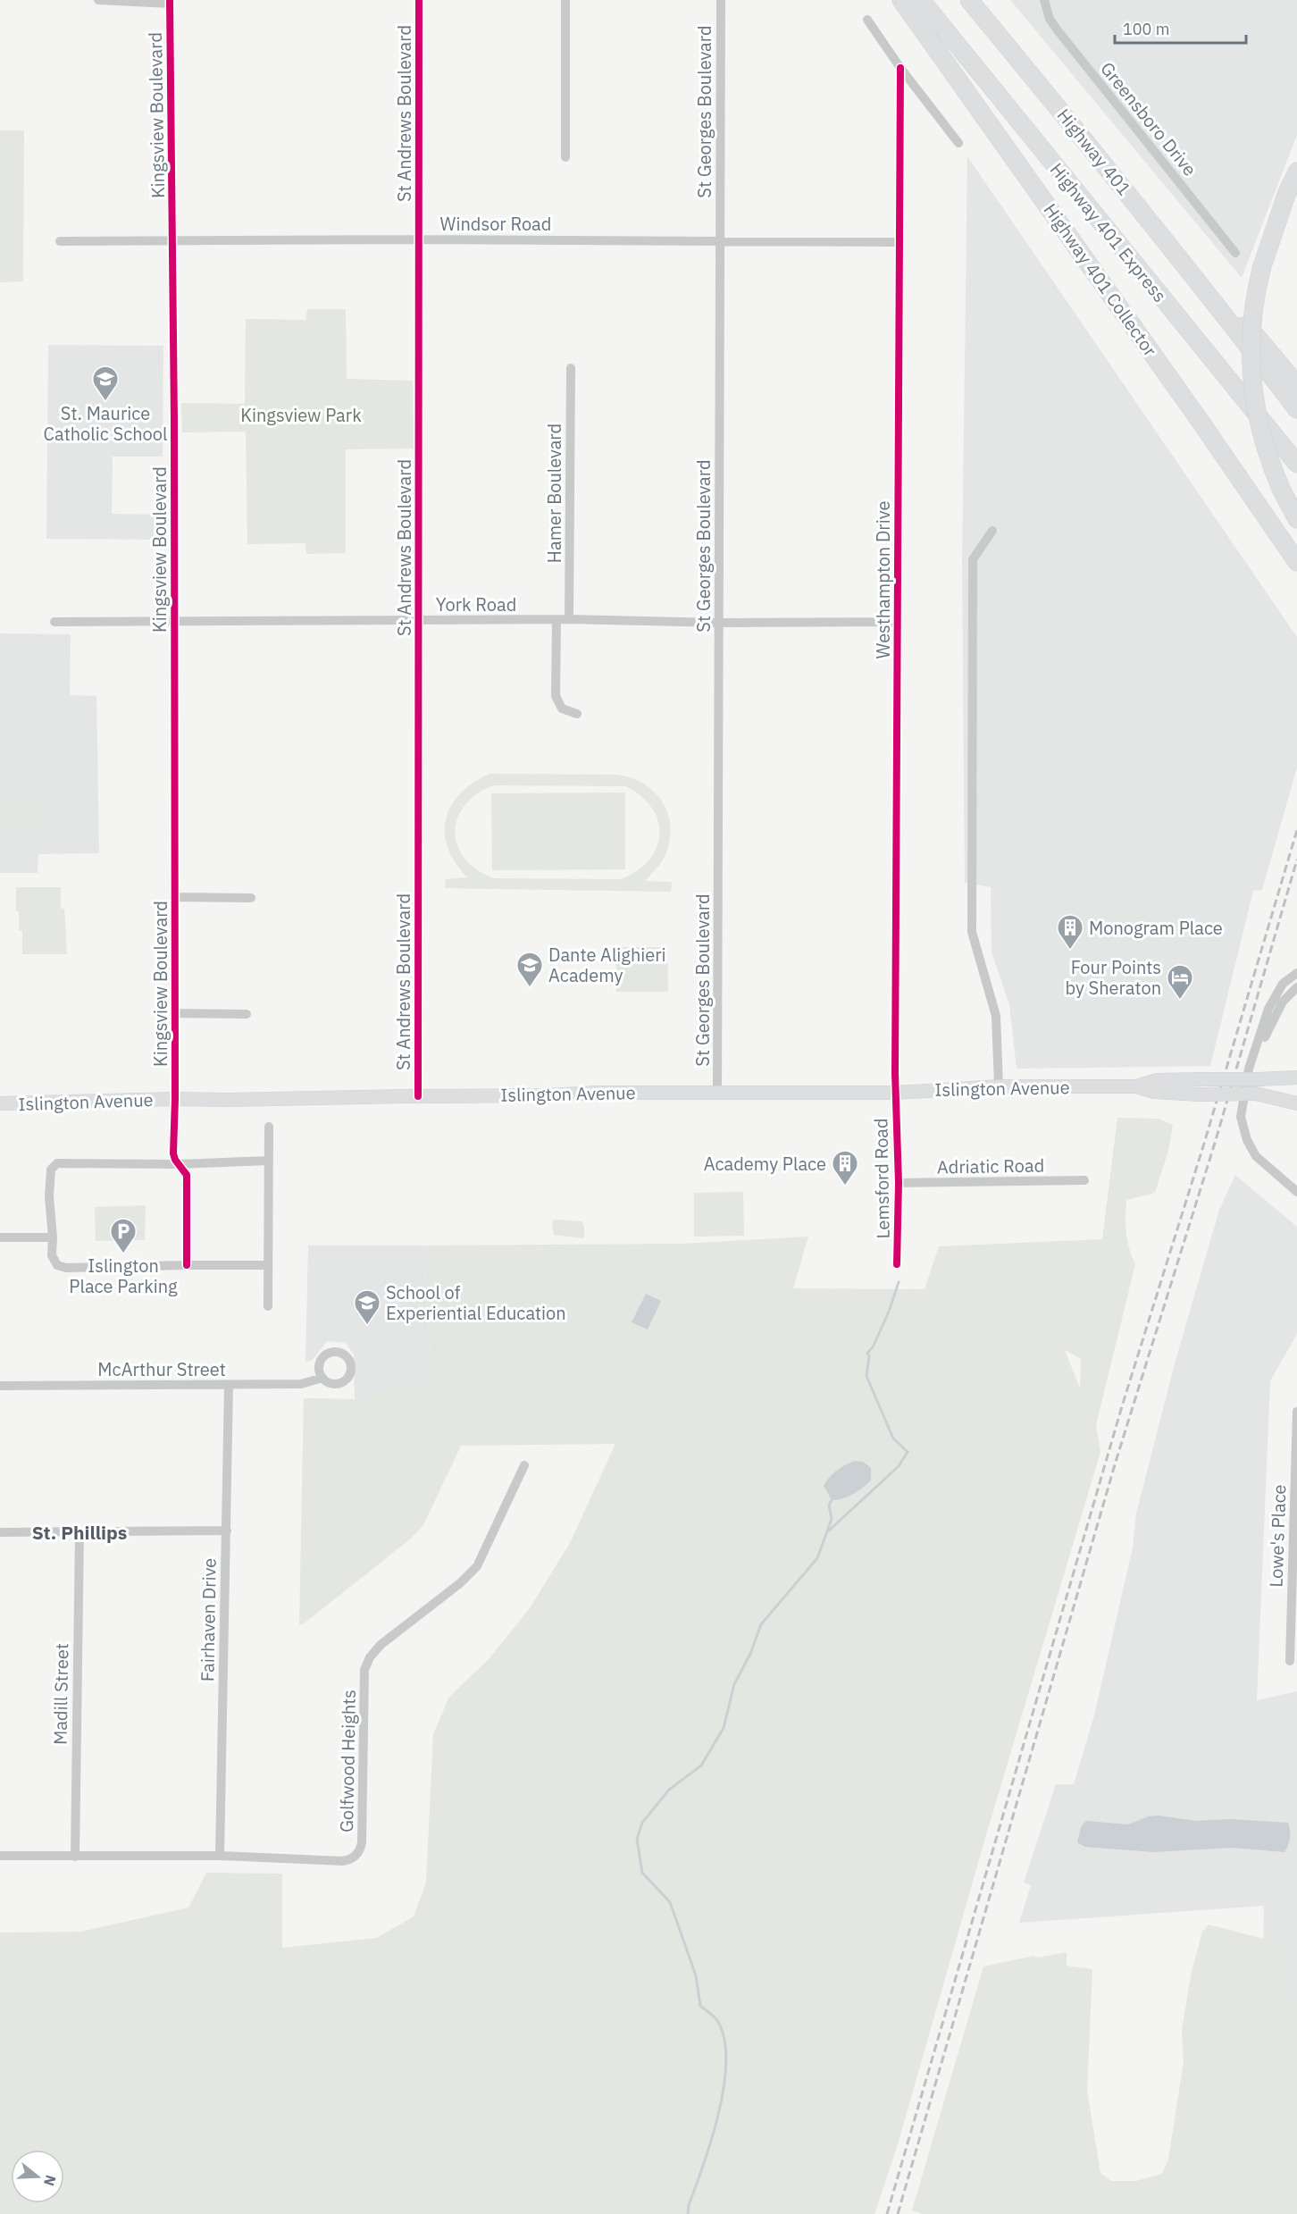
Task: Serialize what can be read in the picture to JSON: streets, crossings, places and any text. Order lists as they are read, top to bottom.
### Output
{
  "streets": {
    "highway": ["Highway 401", "Highway 401 Express", "Highway 401 Collector"],
    "main road": ["Islington Avenue"],
    "street": [
      "St Georges Boulevard",
      "St Andrews Boulevard",
      "Kingsview Boulevard",
      "Greensboro Drive",
      "Windsor Road",
      "Hamer Boulevard",
      "Westhampton Drive",
      "York Road",
      "Adriatic Road",
      "Lemsford Road",
      "McArthur Street",
      "Lowe's Place",
      "Fairhaven Drive",
      "Madill Street",
      "Golfwood Heights"
    ]
  },
  "crossings": [
    ["St Georges Boulevard", "Windsor Road"],
    ["St Georges Boulevard", "York Road"],
    ["St Georges Boulevard", "Islington Avenue"],
    ["St Andrews Boulevard", "Windsor Road"],
    ["St Andrews Boulevard", "York Road"],
    ["St Andrews Boulevard", "Islington Avenue"],
    ["Kingsview Boulevard", "Windsor Road"],
    ["Kingsview Boulevard", "York Road"],
    ["Kingsview Boulevard", "Islington Avenue"],
    ["Windsor Road", "Westhampton Drive"],
    ["Hamer Boulevard", "York Road"],
    ["Westhampton Drive", "York Road"],
    ["Westhampton Drive", "Islington Avenue"],
    ["Westhampton Drive", "Lemsford Road"],
    ["Islington Avenue", "Lemsford Road"],
    ["Adriatic Road", "Lemsford Road"],
    ["McArthur Street", "Fairhaven Drive"],
    ["Fairhaven Drive", "Golfwood Heights"],
    ["Madill Street", "Golfwood Heights"]
  ],
  "districts": ["St. Phillips"],
  "parks": ["Kingsview Park"],
  "places": {
    "school or university": ["St. Maurice Catholic School", "Dante Alighieri Academy", "School of Experiential Education"],
    "building": ["Monogram Place", "Academy Place"],
    "hotel": ["Four Points by Sheraton"],
    "parking": ["Islington Place Parking"]
  },
  "scale_bar": "100 m",
  "north": "right"
}
